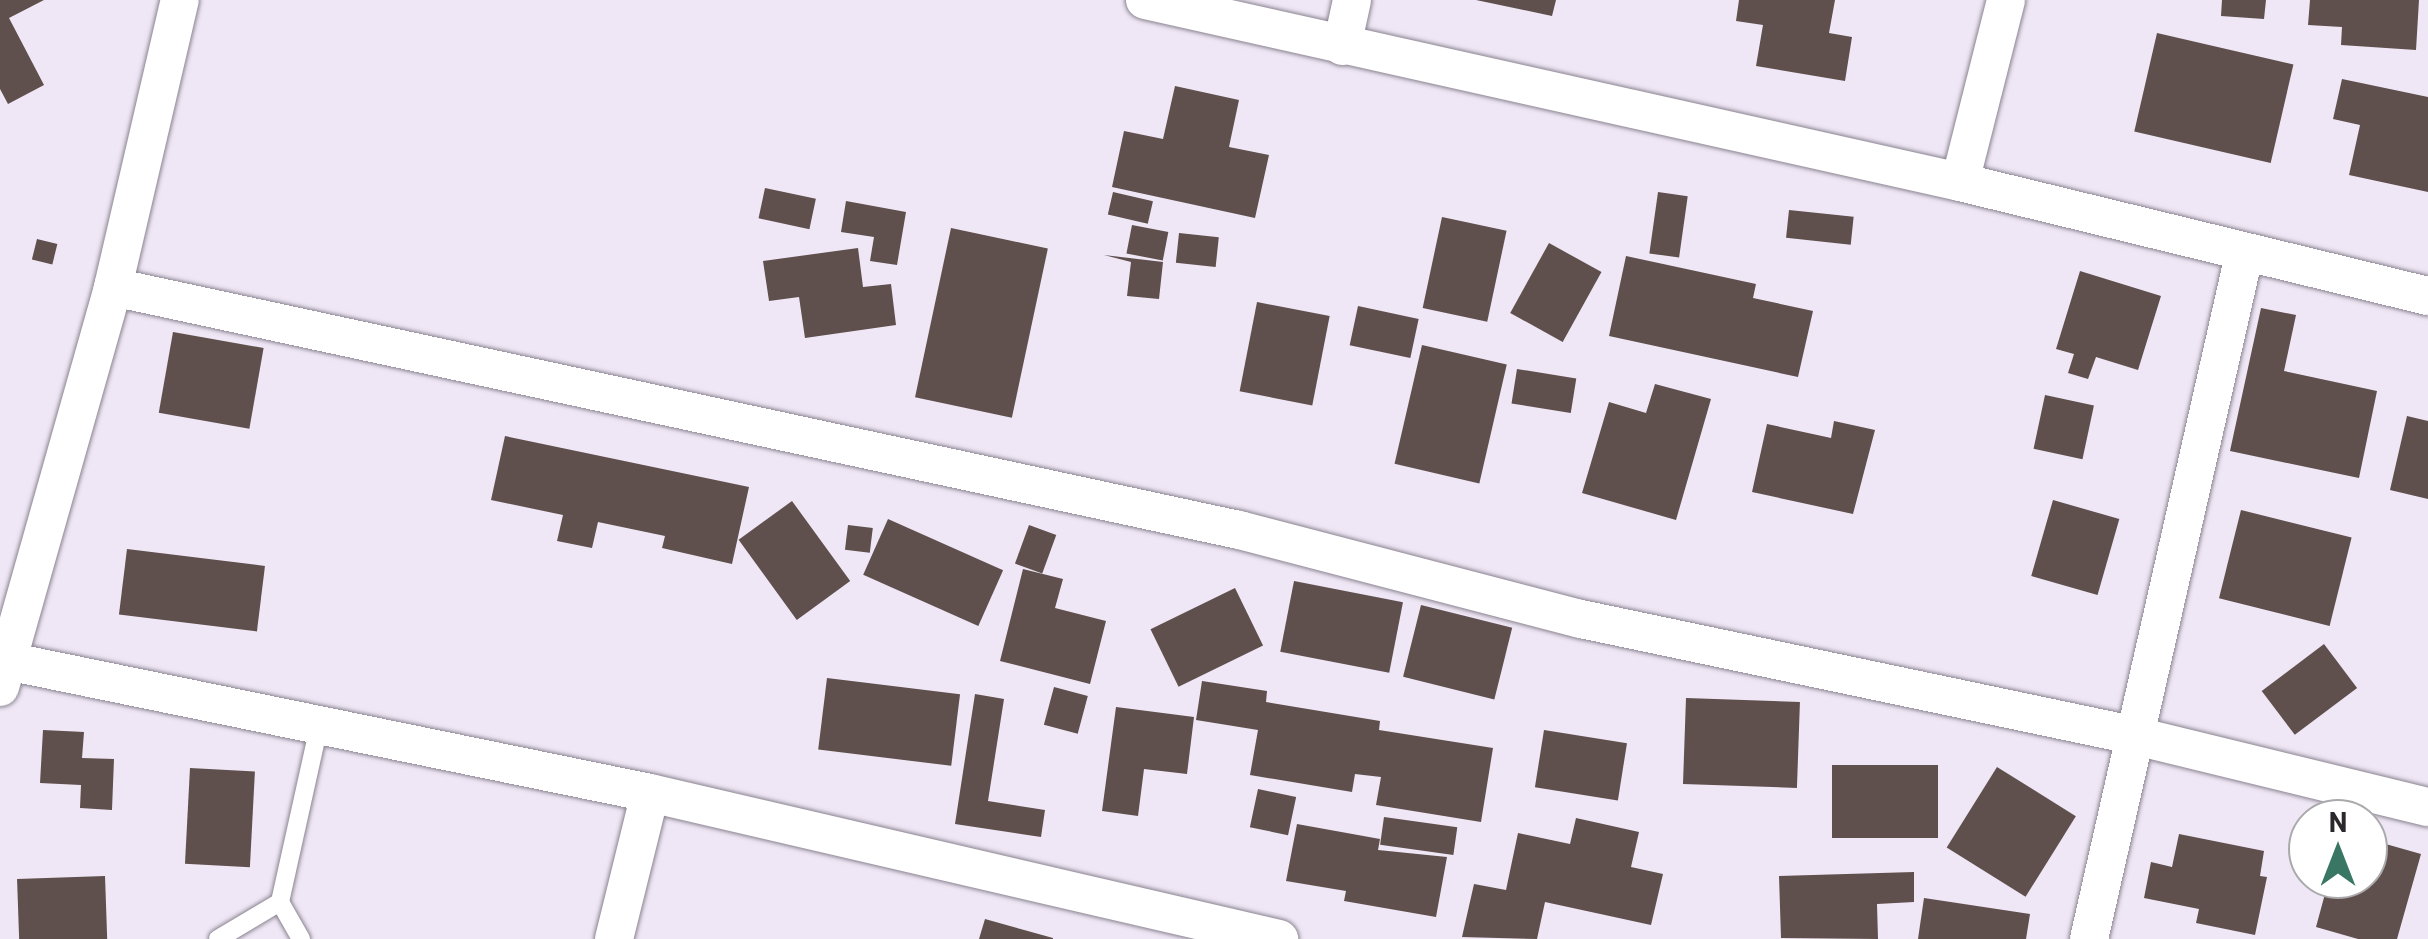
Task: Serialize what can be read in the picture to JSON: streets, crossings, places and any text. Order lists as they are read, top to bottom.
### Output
{
  "north": "top"
}
